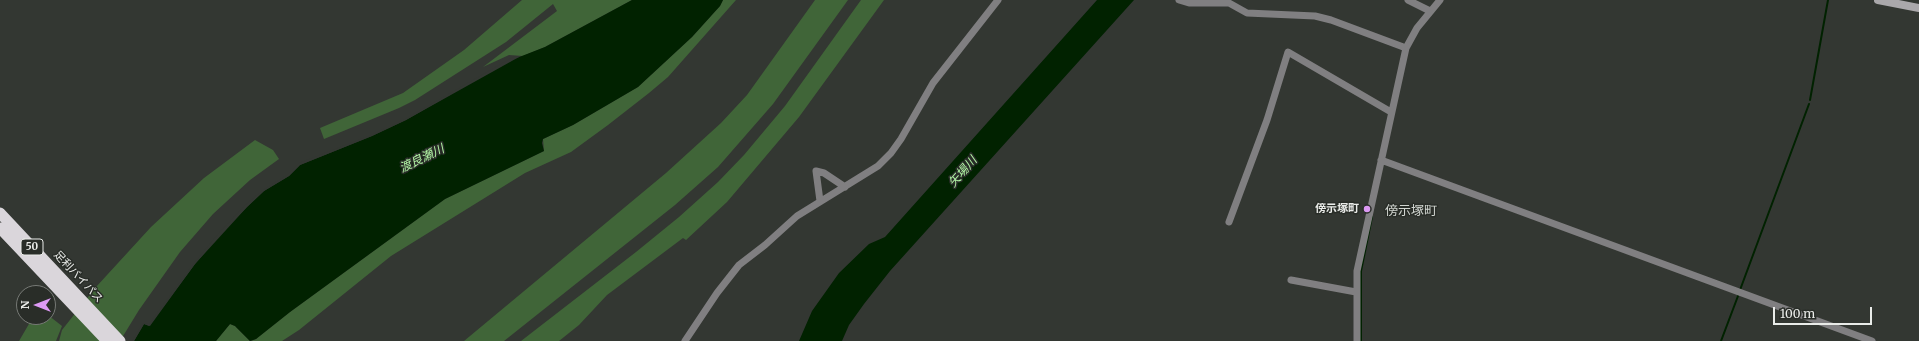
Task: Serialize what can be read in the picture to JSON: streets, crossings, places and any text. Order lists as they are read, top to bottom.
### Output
{
  "streets": {
    "highway": ["50", "足利バイパス"]
  },
  "districts": ["傍示塚町"],
  "water": ["渡良瀬川", "矢場川"],
  "places": ["傍示塚町"],
  "scale_bar": "100 m",
  "north": "left"
}
